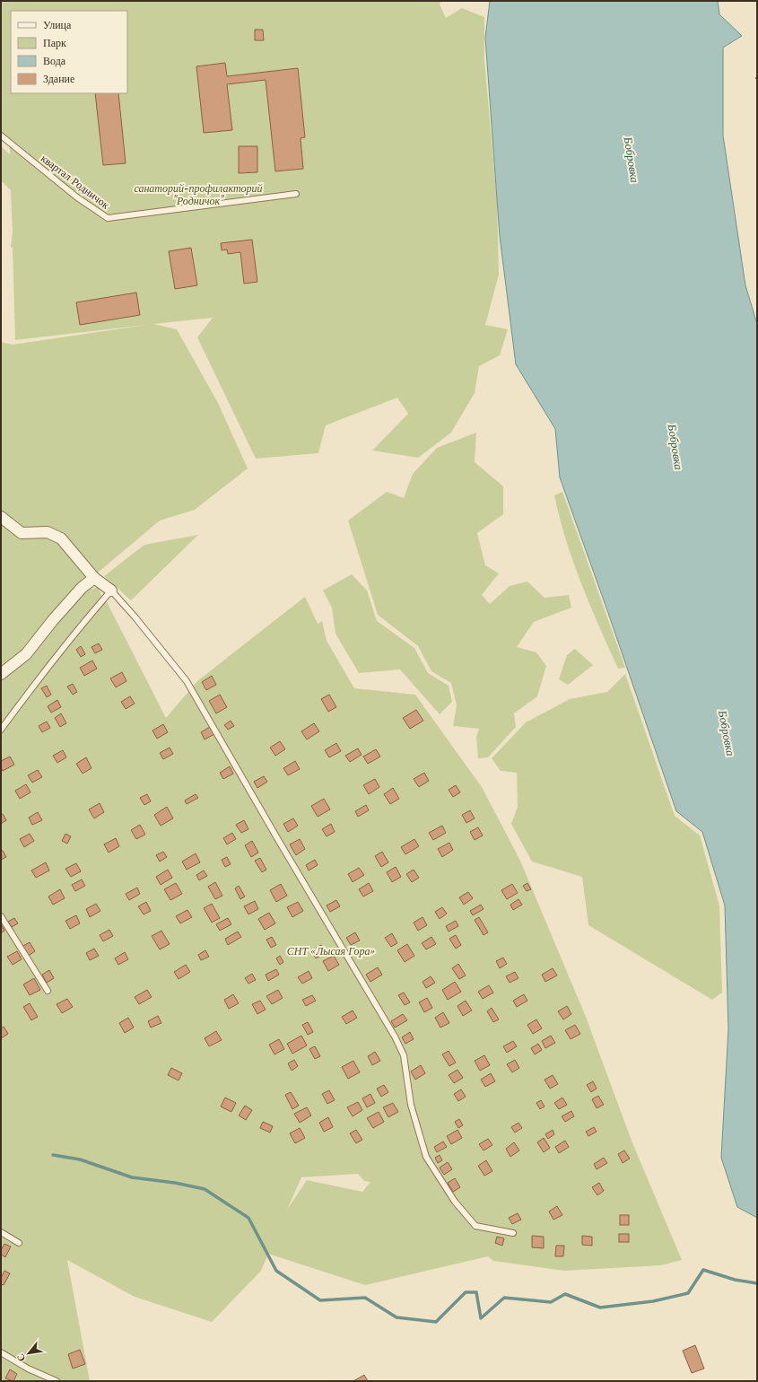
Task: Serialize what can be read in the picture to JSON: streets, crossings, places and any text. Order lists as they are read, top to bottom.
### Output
{
  "streets": {
    "lane": ["квартал Родничок"]
  },
  "water": ["Бобровка"],
  "parks": ["санаторий-профилакторий \"Родничок\"", "СНТ «Лысая Гора»"],
  "legend": [
    "Улица",
    "Парк",
    "Вода",
    "Здание"
  ],
  "north": "bottom left"
}
